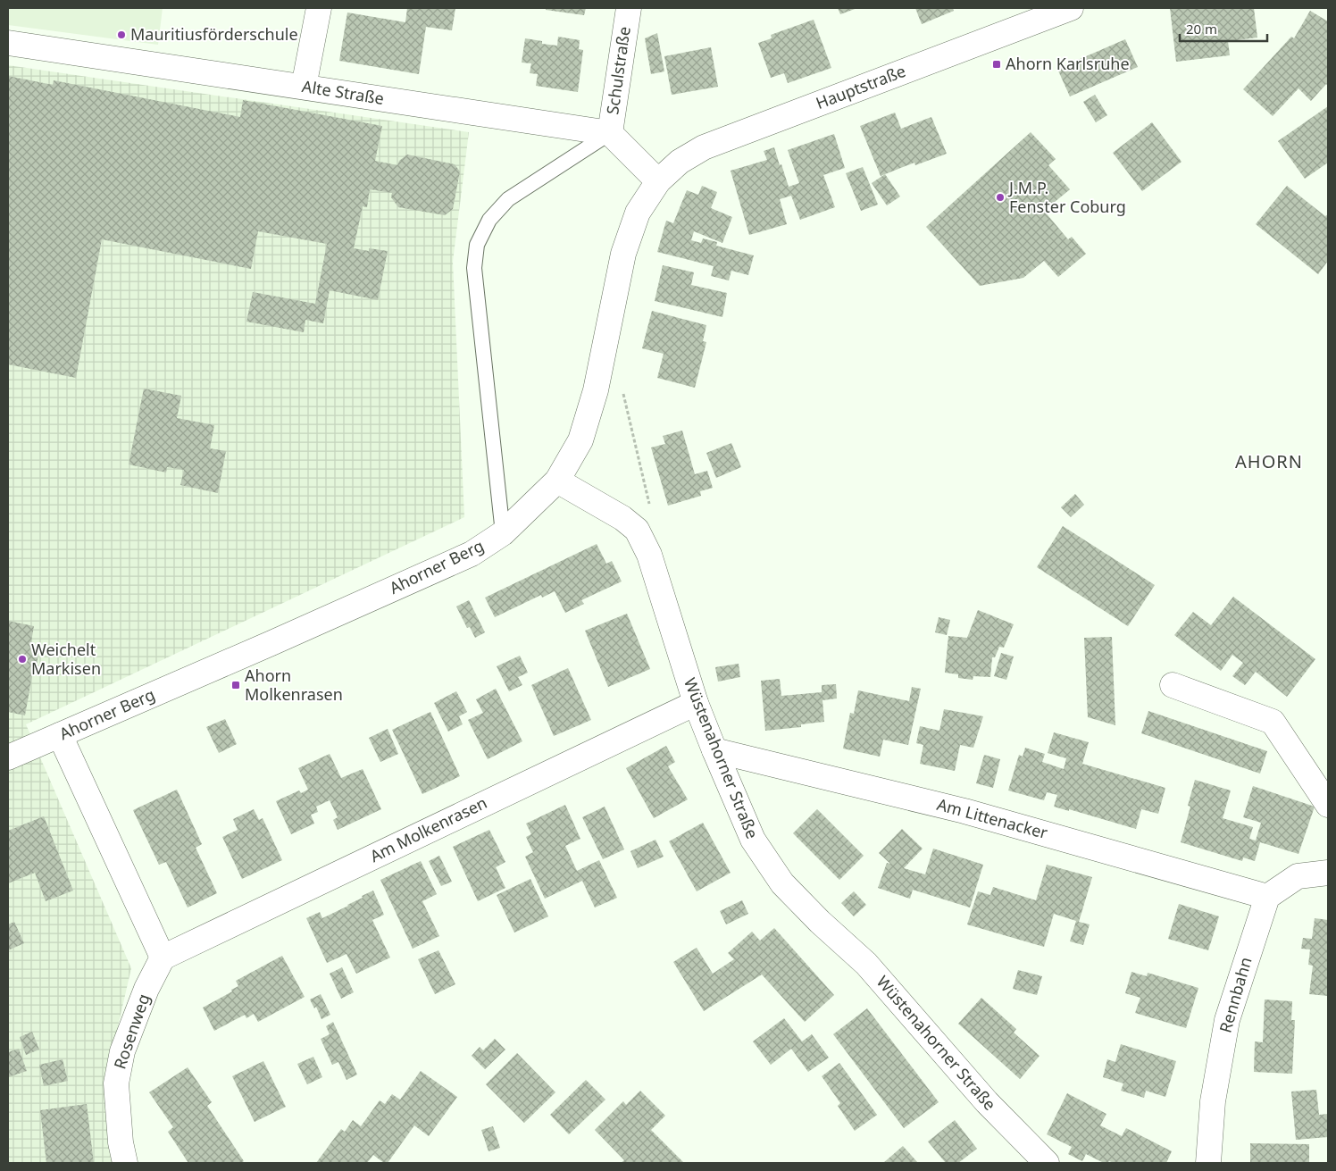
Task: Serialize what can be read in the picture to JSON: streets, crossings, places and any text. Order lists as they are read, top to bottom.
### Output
{
  "streets": {
    "street": [
      "Schulstraße",
      "Hauptstraße",
      "Alte Straße",
      "Ahorner Berg",
      "Wüstenahorner Straße",
      "Am Littenacker",
      "Am Molkenrasen",
      "Rennbahn",
      "Rosenweg"
    ]
  },
  "crossings": [
    ["Schulstraße", "Alte Straße"],
    ["Hauptstraße", "Ahorner Berg"],
    ["Ahorner Berg", "Wüstenahorner Straße"],
    ["Wüstenahorner Straße", "Am Littenacker"],
    ["Wüstenahorner Straße", "Am Molkenrasen"],
    ["Am Littenacker", "Rennbahn"],
    ["Am Molkenrasen", "Rosenweg"]
  ],
  "districts": ["AHORN"],
  "places": {
    "other": ["Mauritiusförderschule", "J.M.P. Fenster Coburg", "Weichelt Markisen"],
    "transit": ["Ahorn Karlsruhe", "Ahorn Molkenrasen"]
  },
  "scale_bar": "20 m"
}
